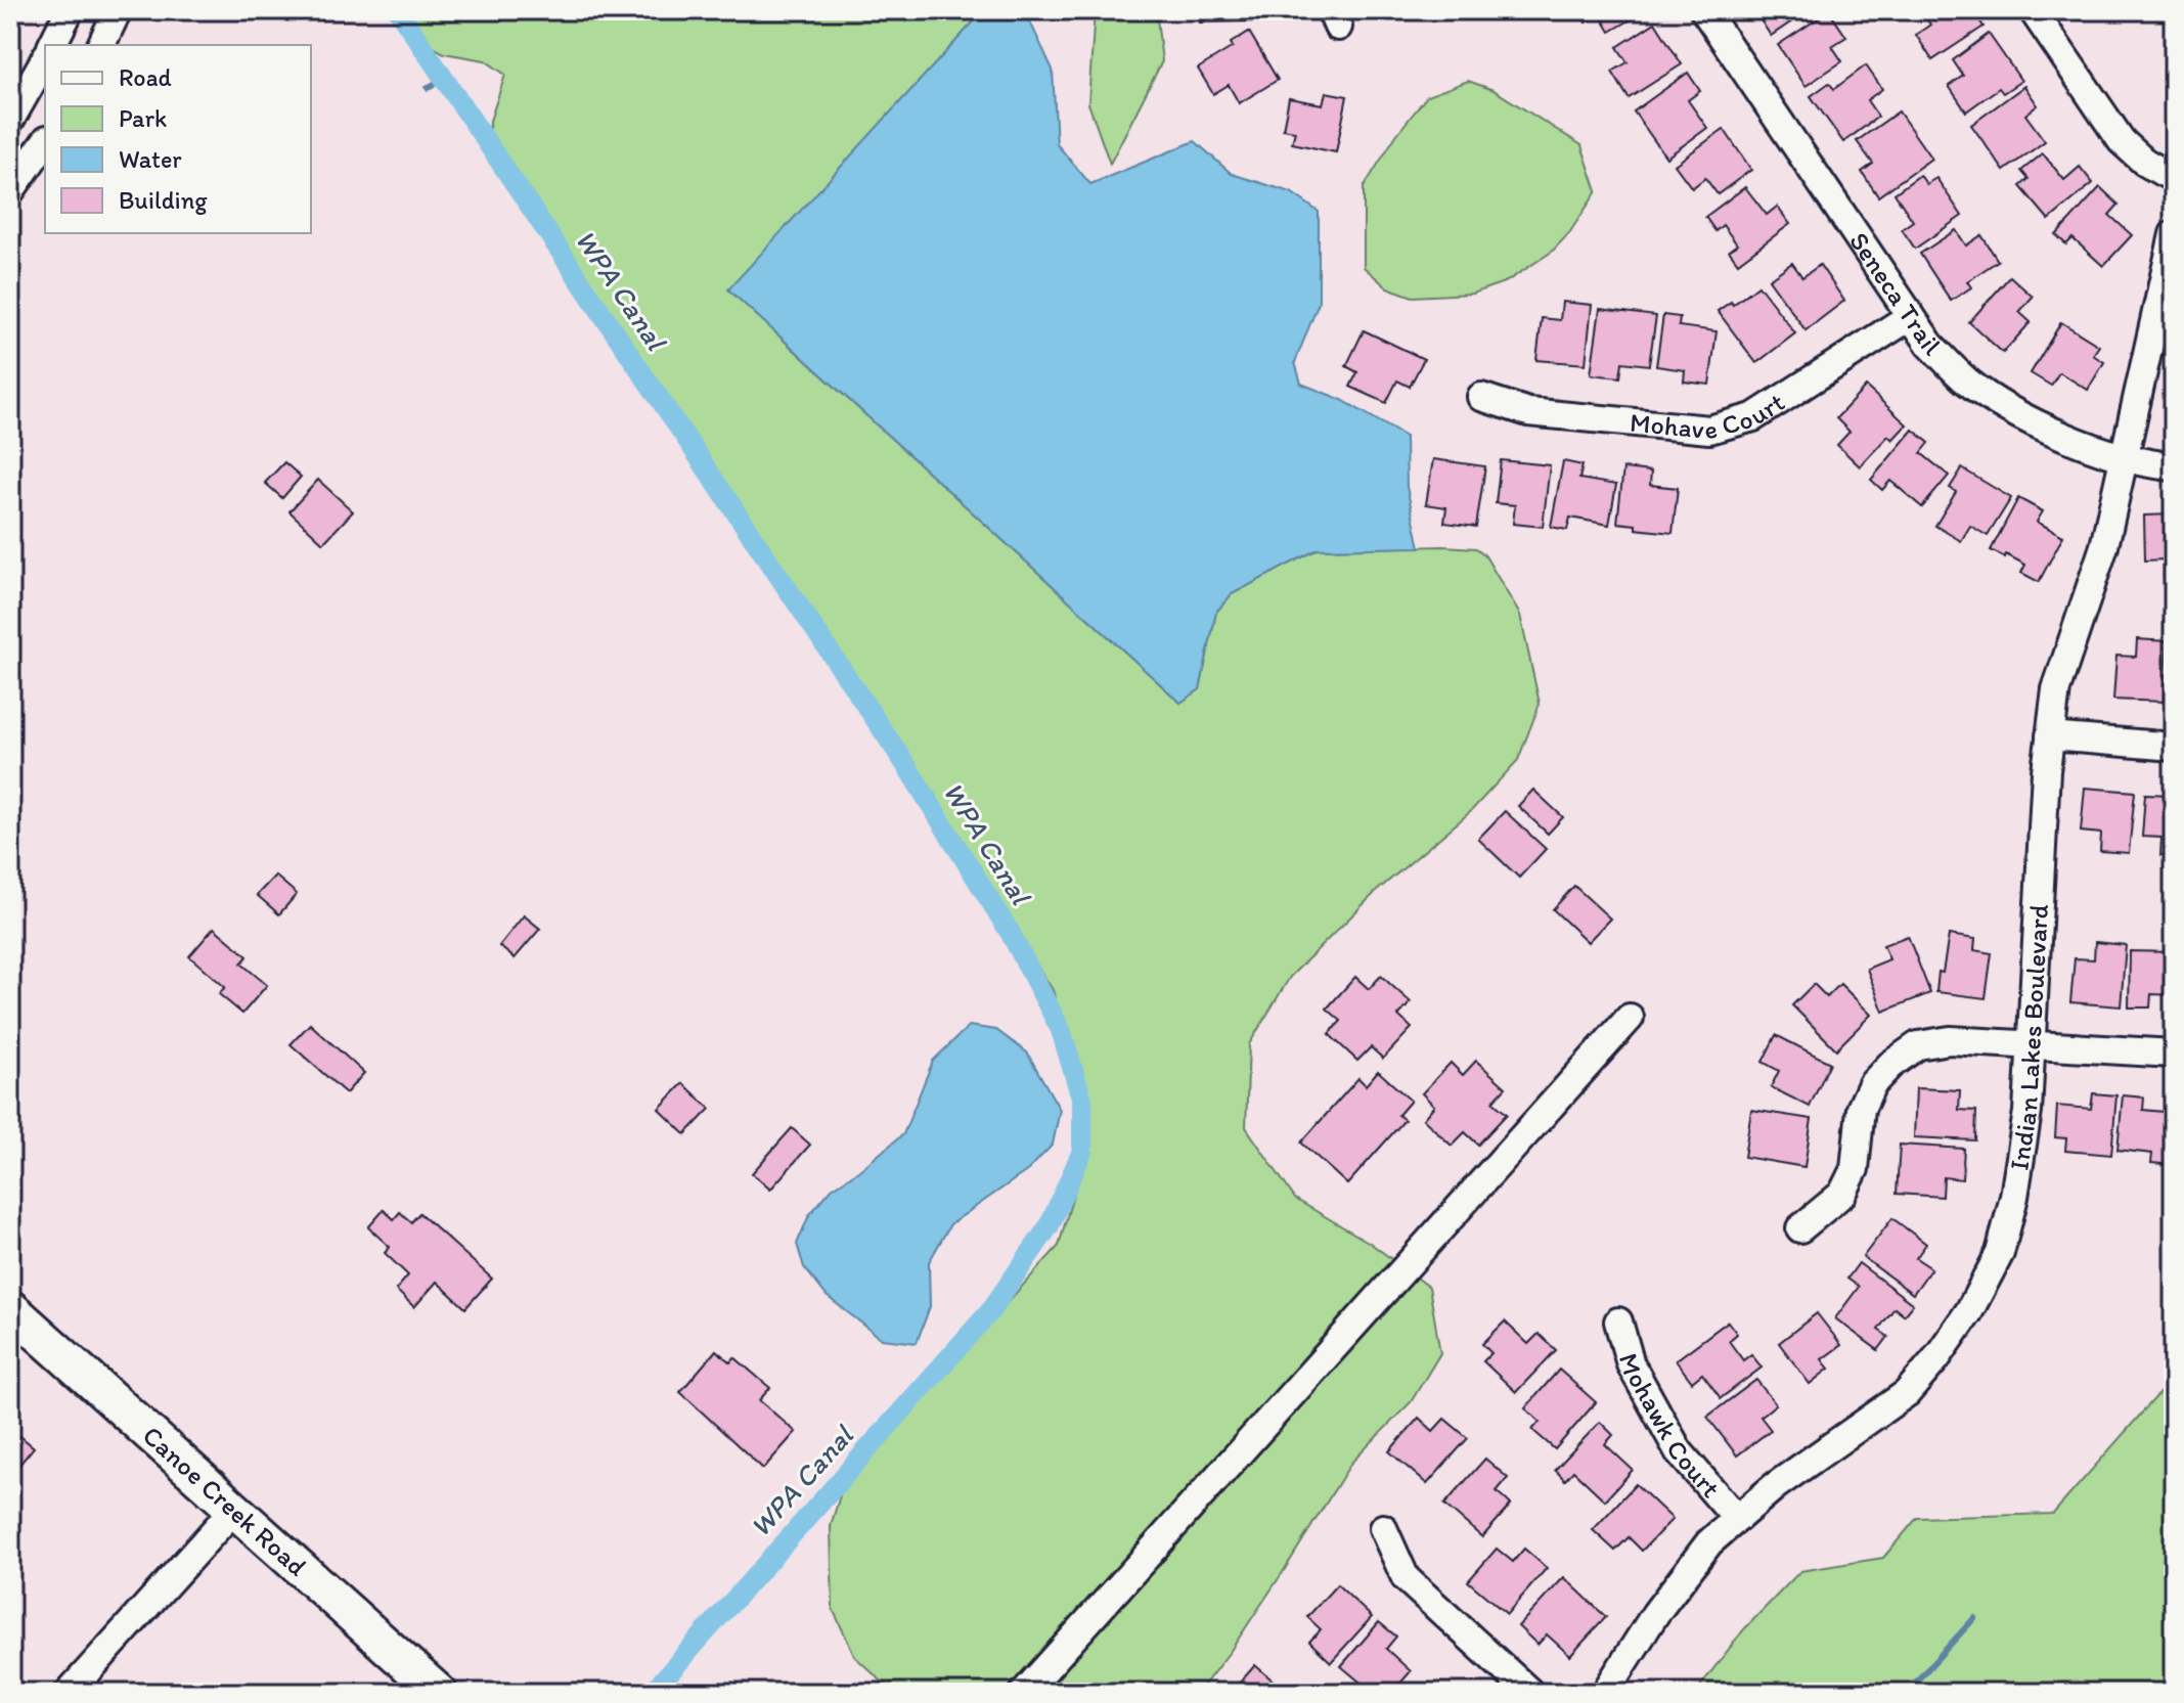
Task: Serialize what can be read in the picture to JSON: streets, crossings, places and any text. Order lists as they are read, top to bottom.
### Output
{
  "streets": {
    "main road": ["Canoe Creek Road"],
    "street": [
      "Seneca Trail",
      "Mohave Court",
      "Indian Lakes Boulevard",
      "Mohawk Court"
    ]
  },
  "crossings": [
    ["Seneca Trail", "Mohave Court"],
    ["Seneca Trail", "Indian Lakes Boulevard"],
    ["Indian Lakes Boulevard", "Mohawk Court"]
  ],
  "water": ["WPA Canal"],
  "legend": [
    "Road",
    "Park",
    "Water",
    "Building"
  ]
}
